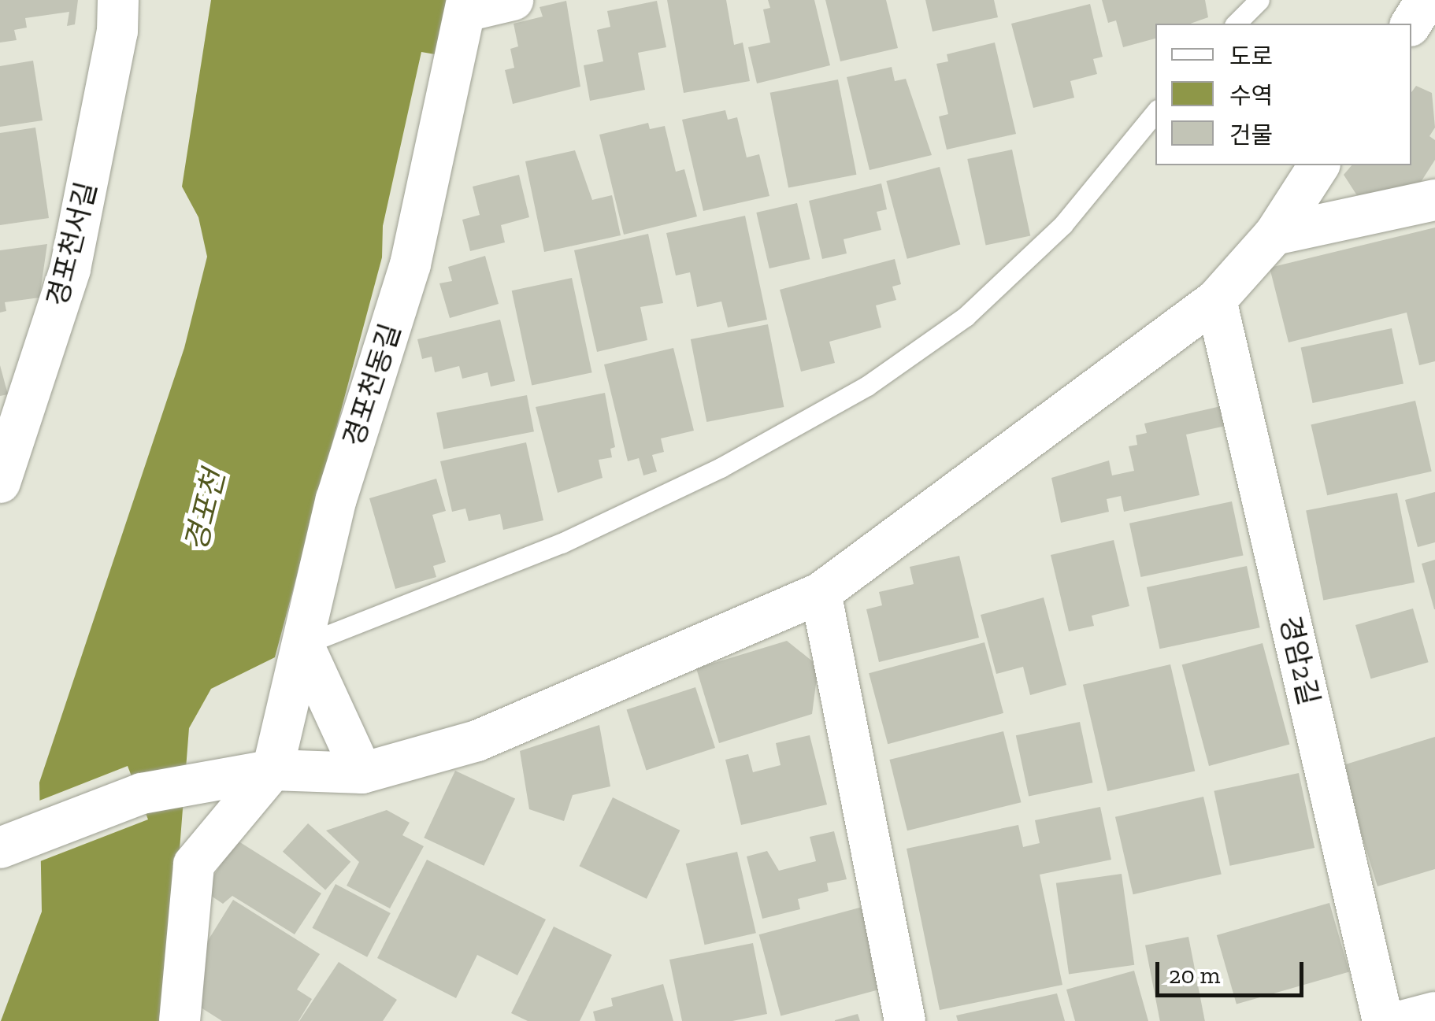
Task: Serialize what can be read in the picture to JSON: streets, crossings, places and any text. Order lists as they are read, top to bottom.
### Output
{
  "streets": {
    "street": ["경포천서길", "경포천동길", "경암2길"]
  },
  "water": ["경포천"],
  "legend": ["도로", "수역", "건물"],
  "scale_bar": "20 m"
}
